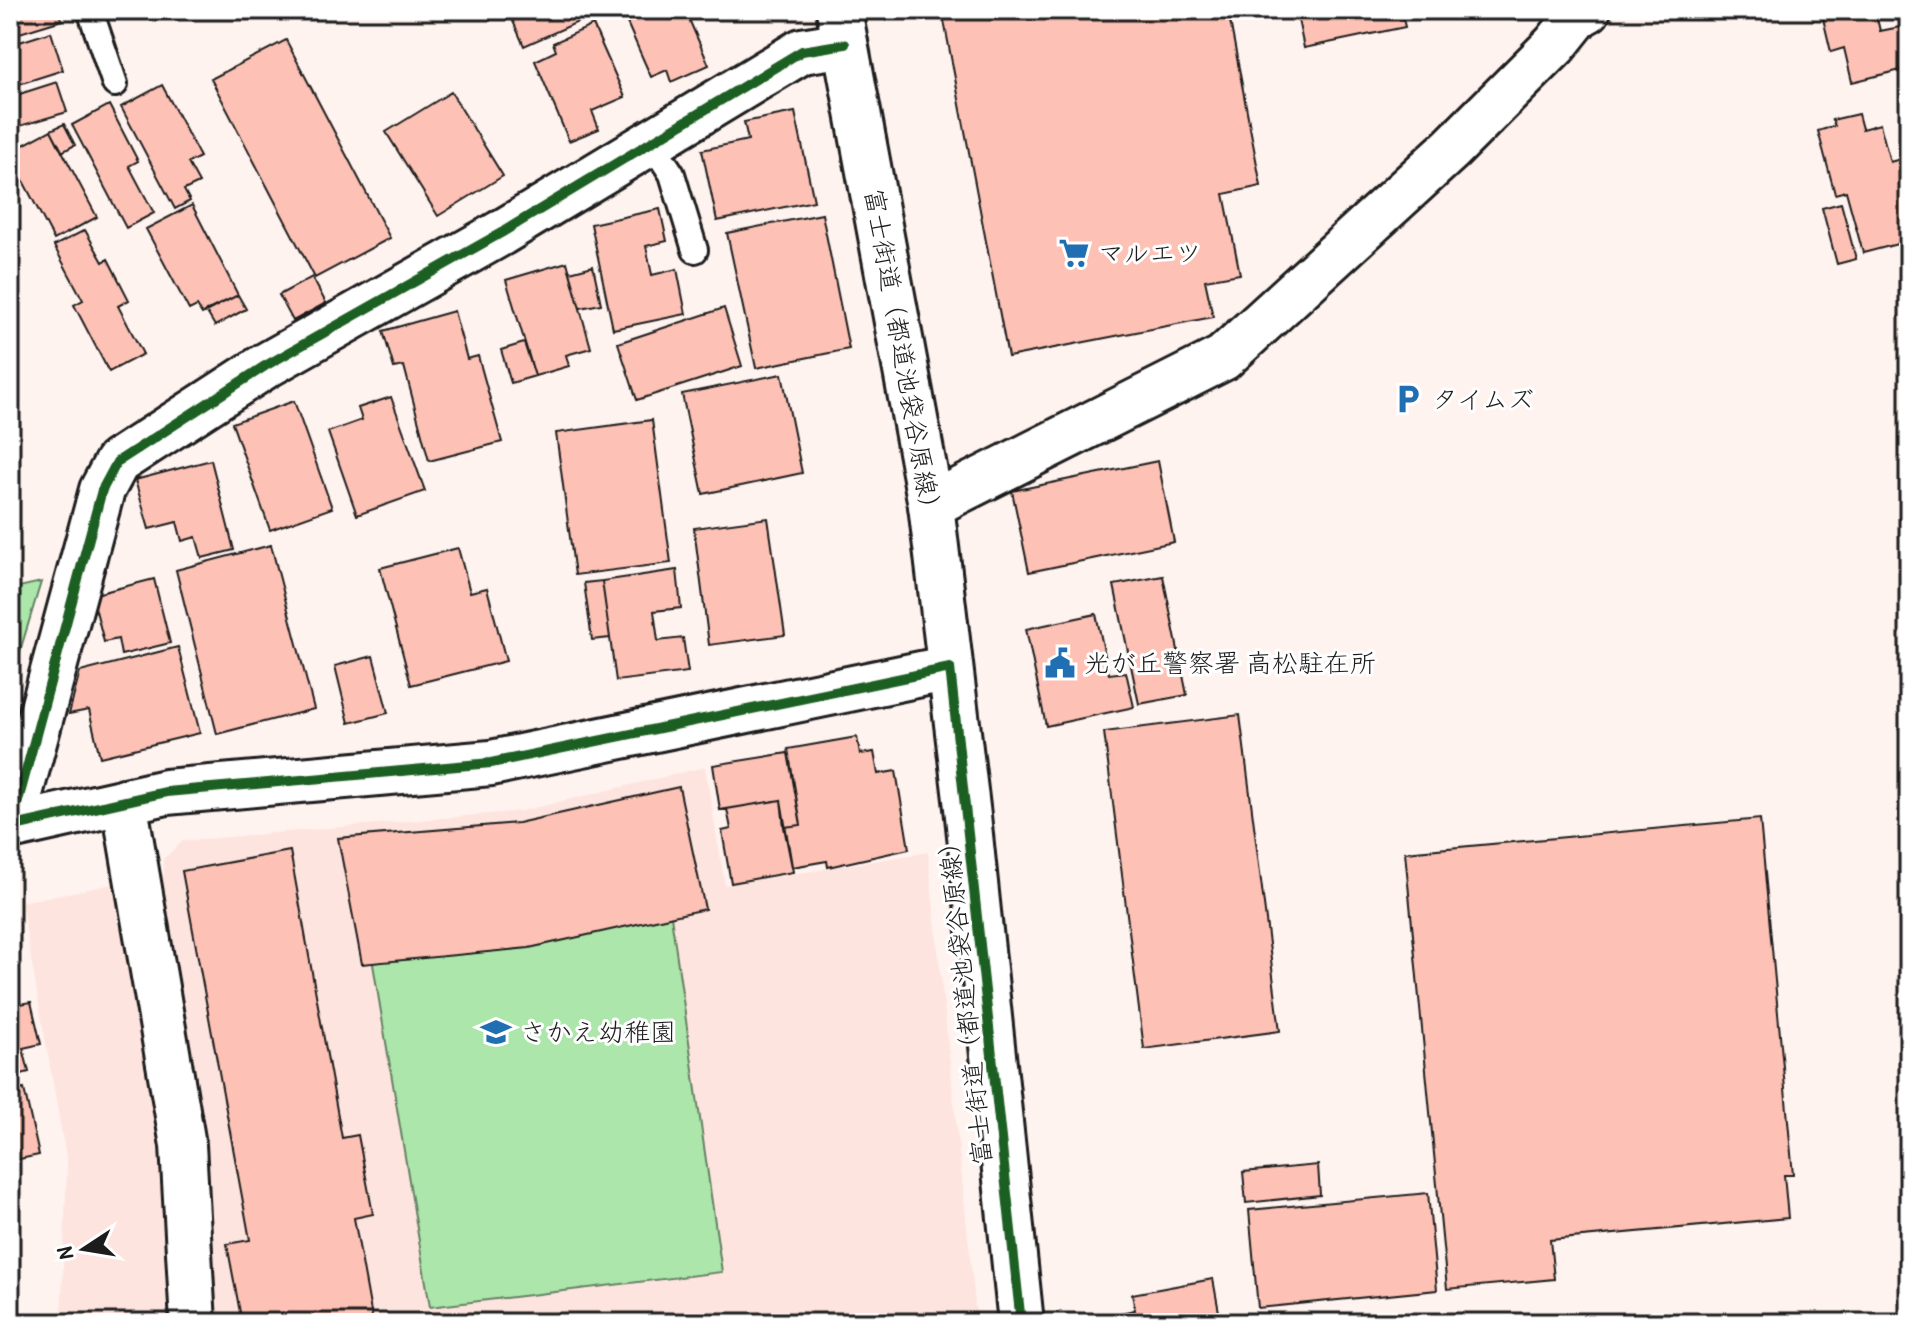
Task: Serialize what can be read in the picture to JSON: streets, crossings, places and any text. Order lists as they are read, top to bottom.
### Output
{
  "streets": {
    "street": ["富士街道（都道池袋谷原線）"]
  },
  "places": {
    "supermarket": ["マルエツ"],
    "parking": ["タイムズ"],
    "public building": ["光が丘警察署 高松駐在所"],
    "school or university": ["さかえ幼稚園"]
  },
  "north": "left"
}
